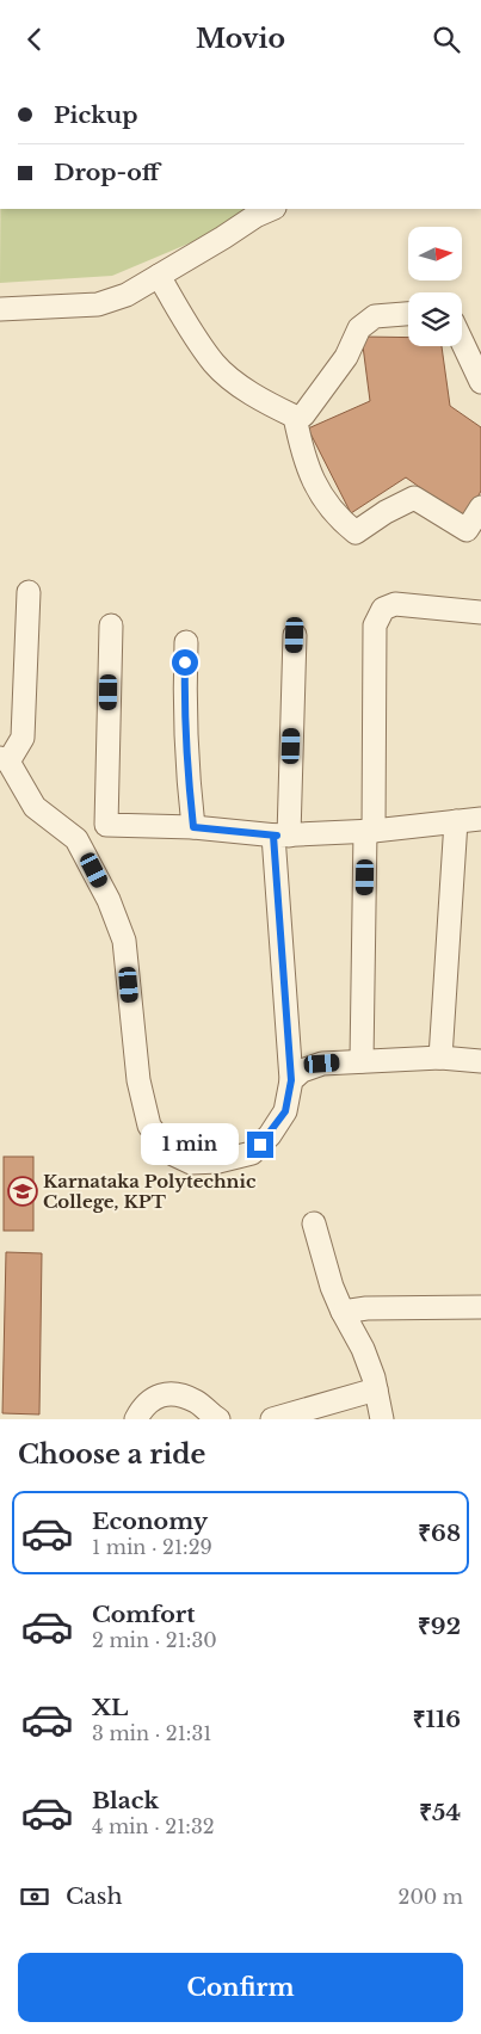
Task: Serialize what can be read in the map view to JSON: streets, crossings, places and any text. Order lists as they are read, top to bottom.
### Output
{
  "places": {
    "school or university": ["Karnataka Polytechnic College, KPT"]
  },
  "north": "right",
  "page": {
    "header": "Movio",
    "banner": ["Pickup", "Drop-off"],
    "bubble": "1 min",
    "heading": "Choose a ride",
    "list": [
      {
        "name": "Economy",
        "note": "1 min · 21:29",
        "value": "₹68"
      },
      {
        "name": "Comfort",
        "note": "2 min · 21:30",
        "value": "₹92"
      },
      {
        "name": "XL",
        "note": "3 min · 21:31",
        "value": "₹116"
      },
      {
        "name": "Black",
        "note": "4 min · 21:32",
        "value": "₹54"
      }
    ],
    "pay": ["Cash", "200 m"],
    "buttons": "Confirm"
  }
}
